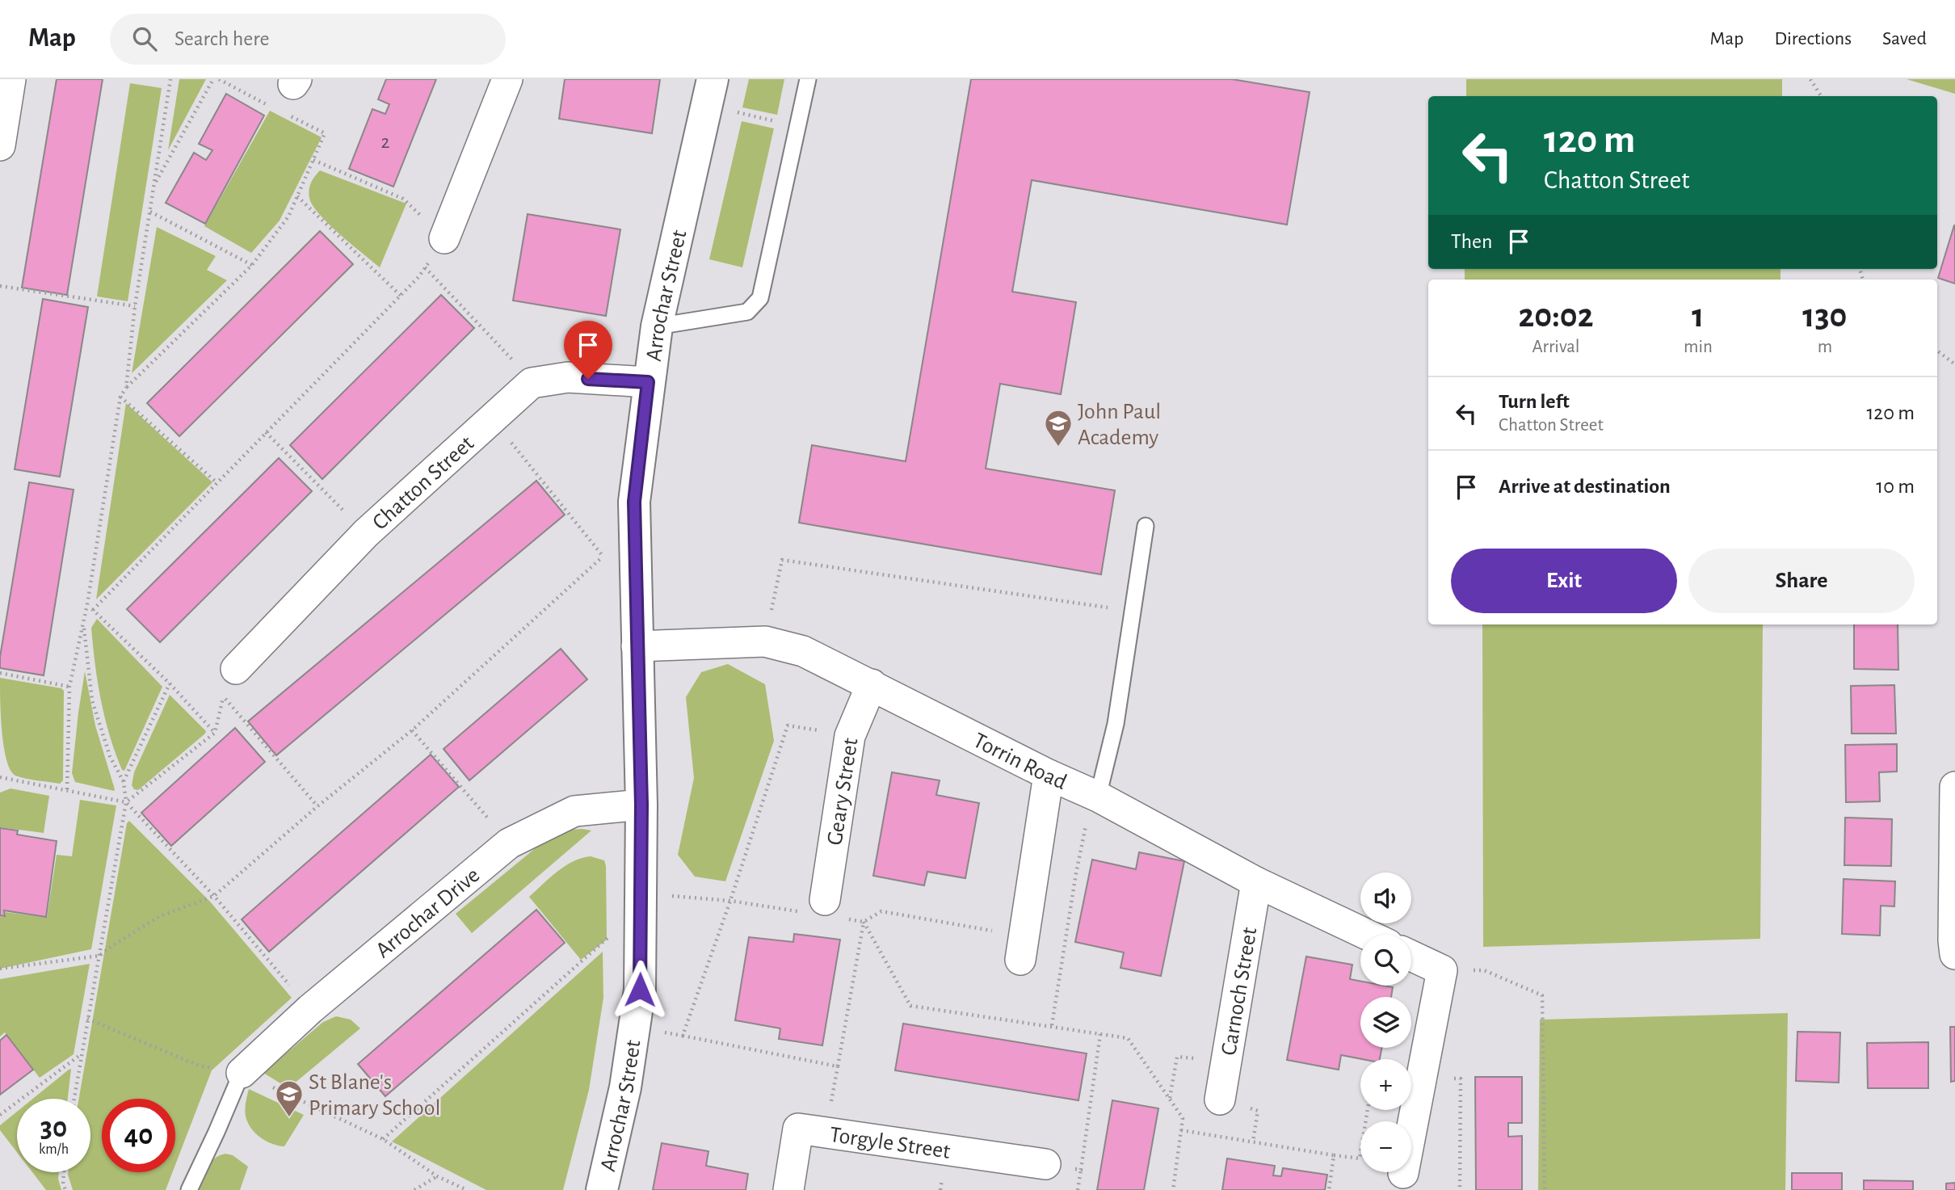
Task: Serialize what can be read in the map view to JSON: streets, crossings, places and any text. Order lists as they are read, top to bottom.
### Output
{
  "streets": {
    "street": [
      "Arrochar Street",
      "Chatton Street",
      "Torrin Road",
      "Geary Street",
      "Arrochar Drive",
      "Carnoch Street",
      "Torgyle Street"
    ]
  },
  "crossings": [
    ["Arrochar Street", "Chatton Street"],
    ["Arrochar Street", "Torrin Road"],
    ["Arrochar Street", "Arrochar Drive"],
    ["Torrin Road", "Geary Street"],
    ["Torrin Road", "Carnoch Street"]
  ],
  "places": {
    "school or university": ["John Paul Academy", "St Blane's Primary School"]
  },
  "house_numbers": ["2"],
  "page": {
    "header": "Map",
    "search": "Search here",
    "nav": ["Map", "Directions", "Saved"],
    "turn": ["120 m", "Chatton Street"],
    "then": "Then",
    "eta": [
      "20:02",
      "Arrival",
      "1",
      "min",
      "130",
      "m"
    ],
    "list": [
      {
        "name": "Turn left",
        "note": "Chatton Street",
        "value": "120 m"
      },
      {
        "name": "Arrive at destination",
        "value": "10 m"
      }
    ],
    "buttons": ["Exit", "Share"],
    "map_buttons": ["+", "−"],
    "speed": "30 km/h",
    "limit": "40"
  }
}
